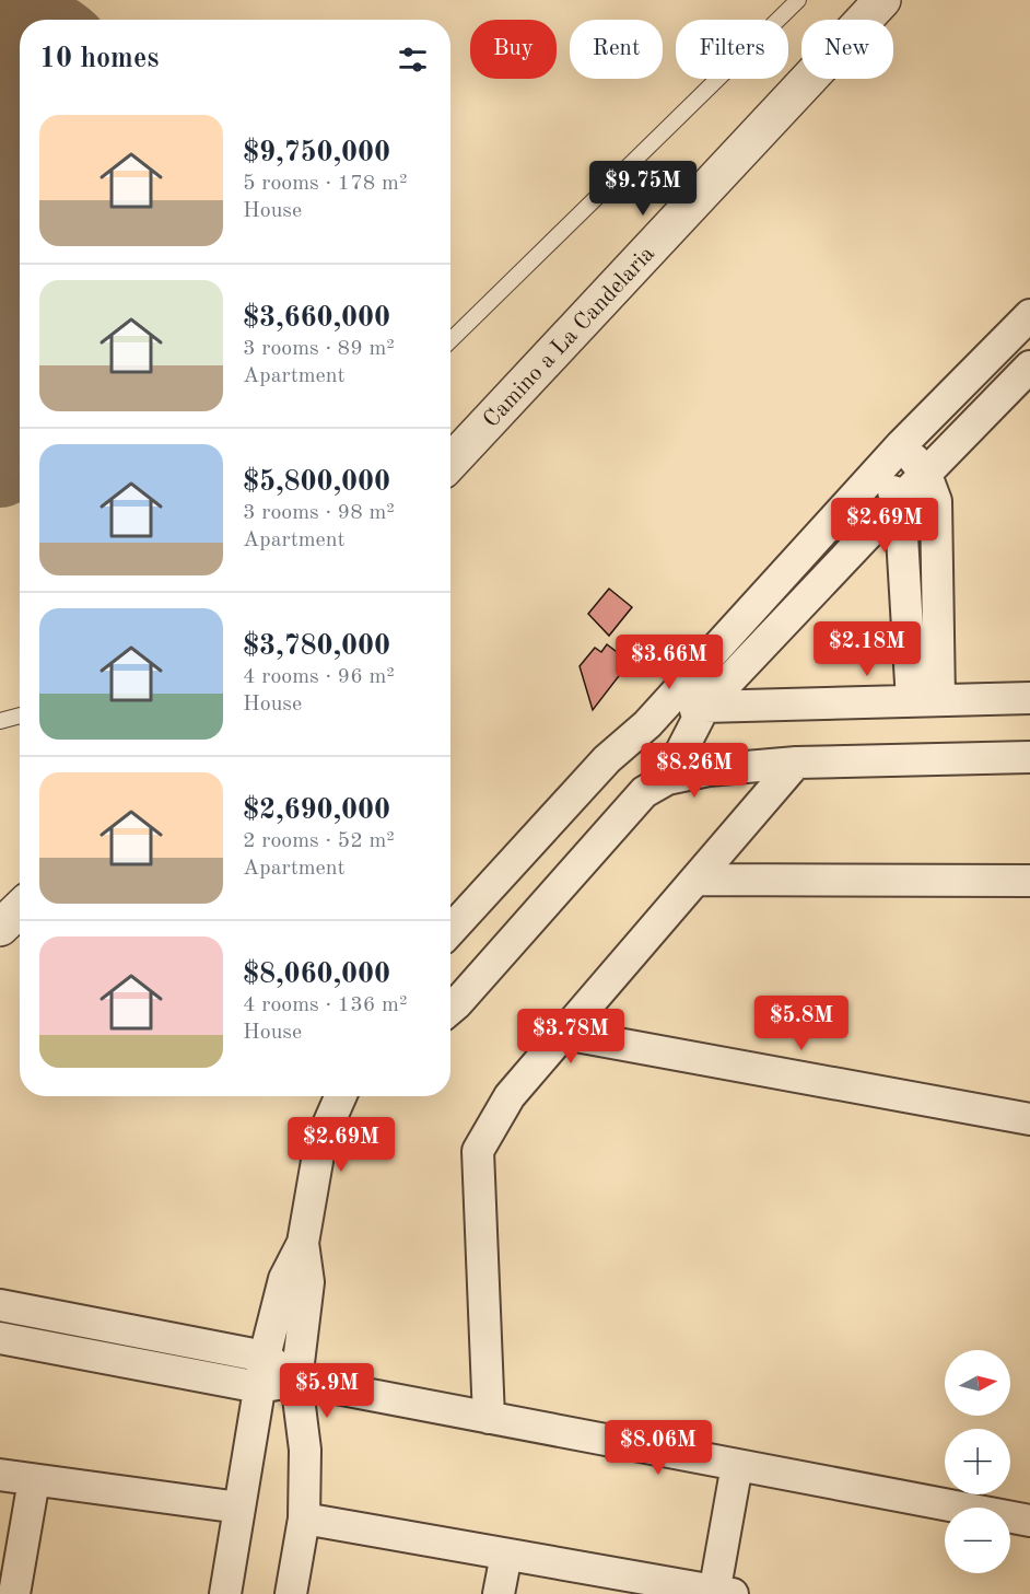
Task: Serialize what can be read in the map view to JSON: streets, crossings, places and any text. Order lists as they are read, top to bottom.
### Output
{
  "streets": {
    "street": ["Camino a La Candelaria"]
  },
  "north": "right",
  "page": {
    "chip": [
      "Buy",
      "Rent",
      "Filters",
      "New"
    ],
    "heading": "10 homes",
    "list": [
      {
        "name": "$9,750,000",
        "note": "5 rooms · 178 m² · House"
      },
      {
        "name": "$3,660,000",
        "note": "3 rooms · 89 m² · Apartment"
      },
      {
        "name": "$5,800,000",
        "note": "3 rooms · 98 m² · Apartment"
      },
      {
        "name": "$3,780,000",
        "note": "4 rooms · 96 m² · House"
      },
      {
        "name": "$2,690,000",
        "note": "2 rooms · 52 m² · Apartment"
      },
      {
        "name": "$8,060,000",
        "note": "4 rooms · 136 m² · House"
      }
    ],
    "price": [
      "$9.75M",
      "$2.69M",
      "$2.18M",
      "$3.66M",
      "$8.26M",
      "$5.8M",
      "$3.78M",
      "$2.69M",
      "$5.9M",
      "$8.06M"
    ],
    "map_buttons": ["+", "−"]
  }
}
